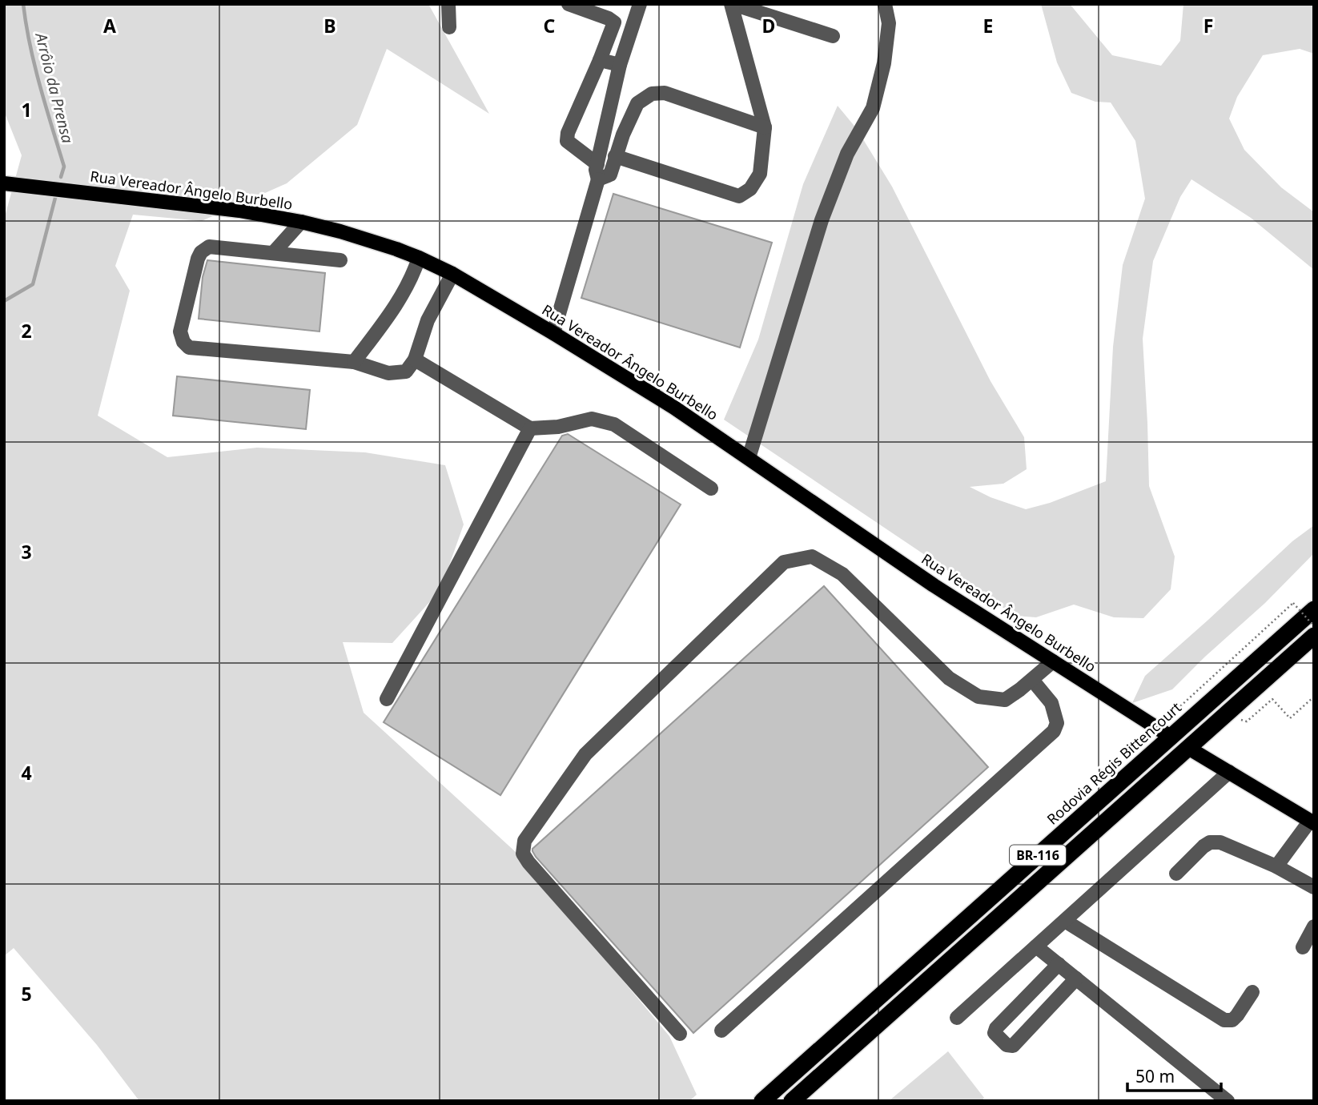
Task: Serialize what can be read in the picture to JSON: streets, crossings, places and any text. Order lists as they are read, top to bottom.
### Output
{
  "streets": {
    "highway": ["Rodovia Régis Bittencourt", "BR-116"],
    "main road": ["Rua Vereador Ângelo Burbello"]
  },
  "crossings": [
    ["Rua Vereador Ângelo Burbello", "Rodovia Régis Bittencourt"]
  ],
  "water": ["Arrôio da Prensa"],
  "scale_bar": "50 m",
  "grid": {
    "columns": [
      "A",
      "B",
      "C",
      "D",
      "E",
      "F"
    ],
    "rows": [
      "1",
      "2",
      "3",
      "4",
      "5"
    ]
  }
}
